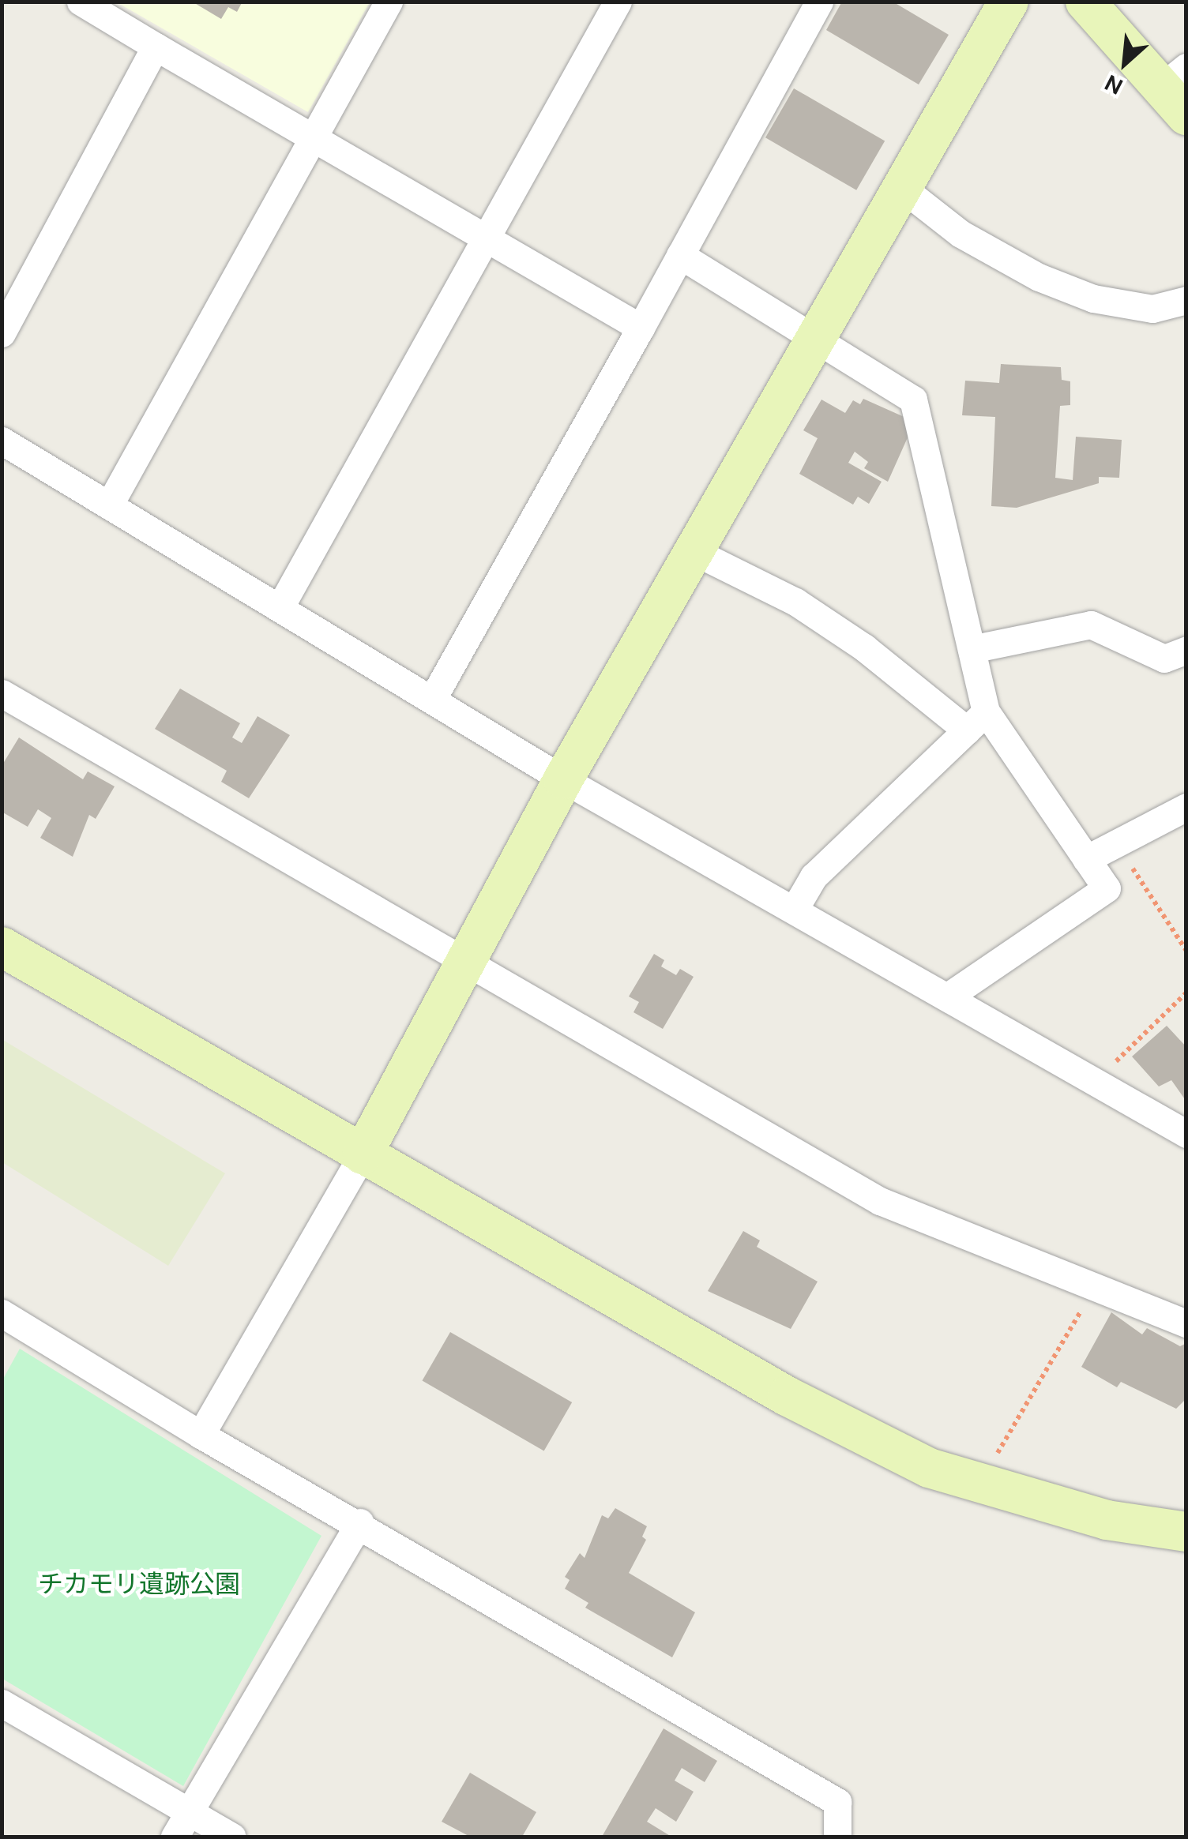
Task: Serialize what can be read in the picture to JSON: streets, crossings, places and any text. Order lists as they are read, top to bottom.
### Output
{
  "parks": ["チカモリ遺跡公園"],
  "north": "bottom left"
}
